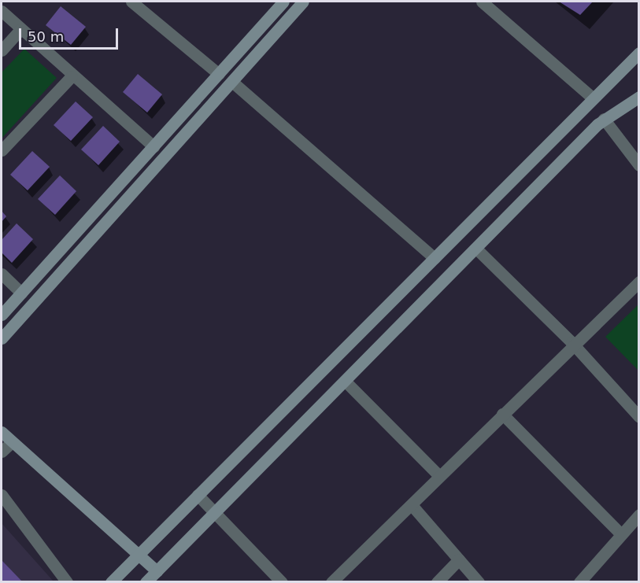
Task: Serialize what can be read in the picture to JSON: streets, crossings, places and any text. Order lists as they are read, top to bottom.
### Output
{
  "scale_bar": "50 m"
}
